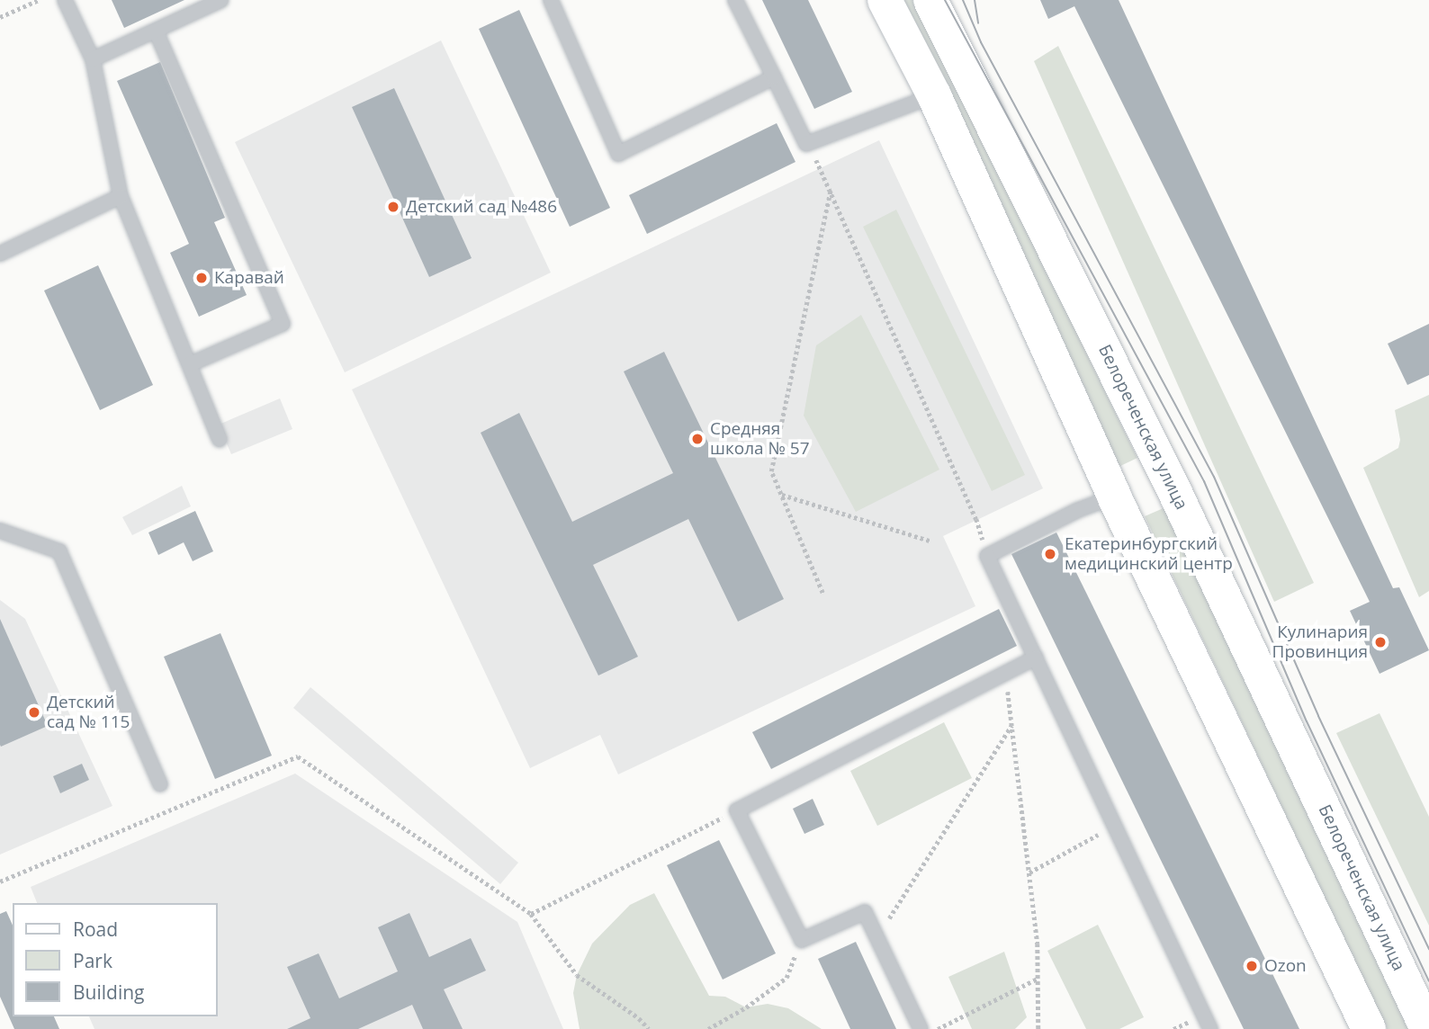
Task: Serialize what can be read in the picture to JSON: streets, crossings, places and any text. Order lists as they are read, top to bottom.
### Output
{
  "streets": {
    "street": ["Белореченская улица"]
  },
  "places": [
    "Детский сад №486",
    "Каравай",
    "Средняя школа № 57",
    "Екатеринбургский медицинский центр",
    "Кулинария Провинция",
    "Детский сад № 115",
    "Ozon"
  ],
  "legend": ["Road", "Park", "Building"]
}
